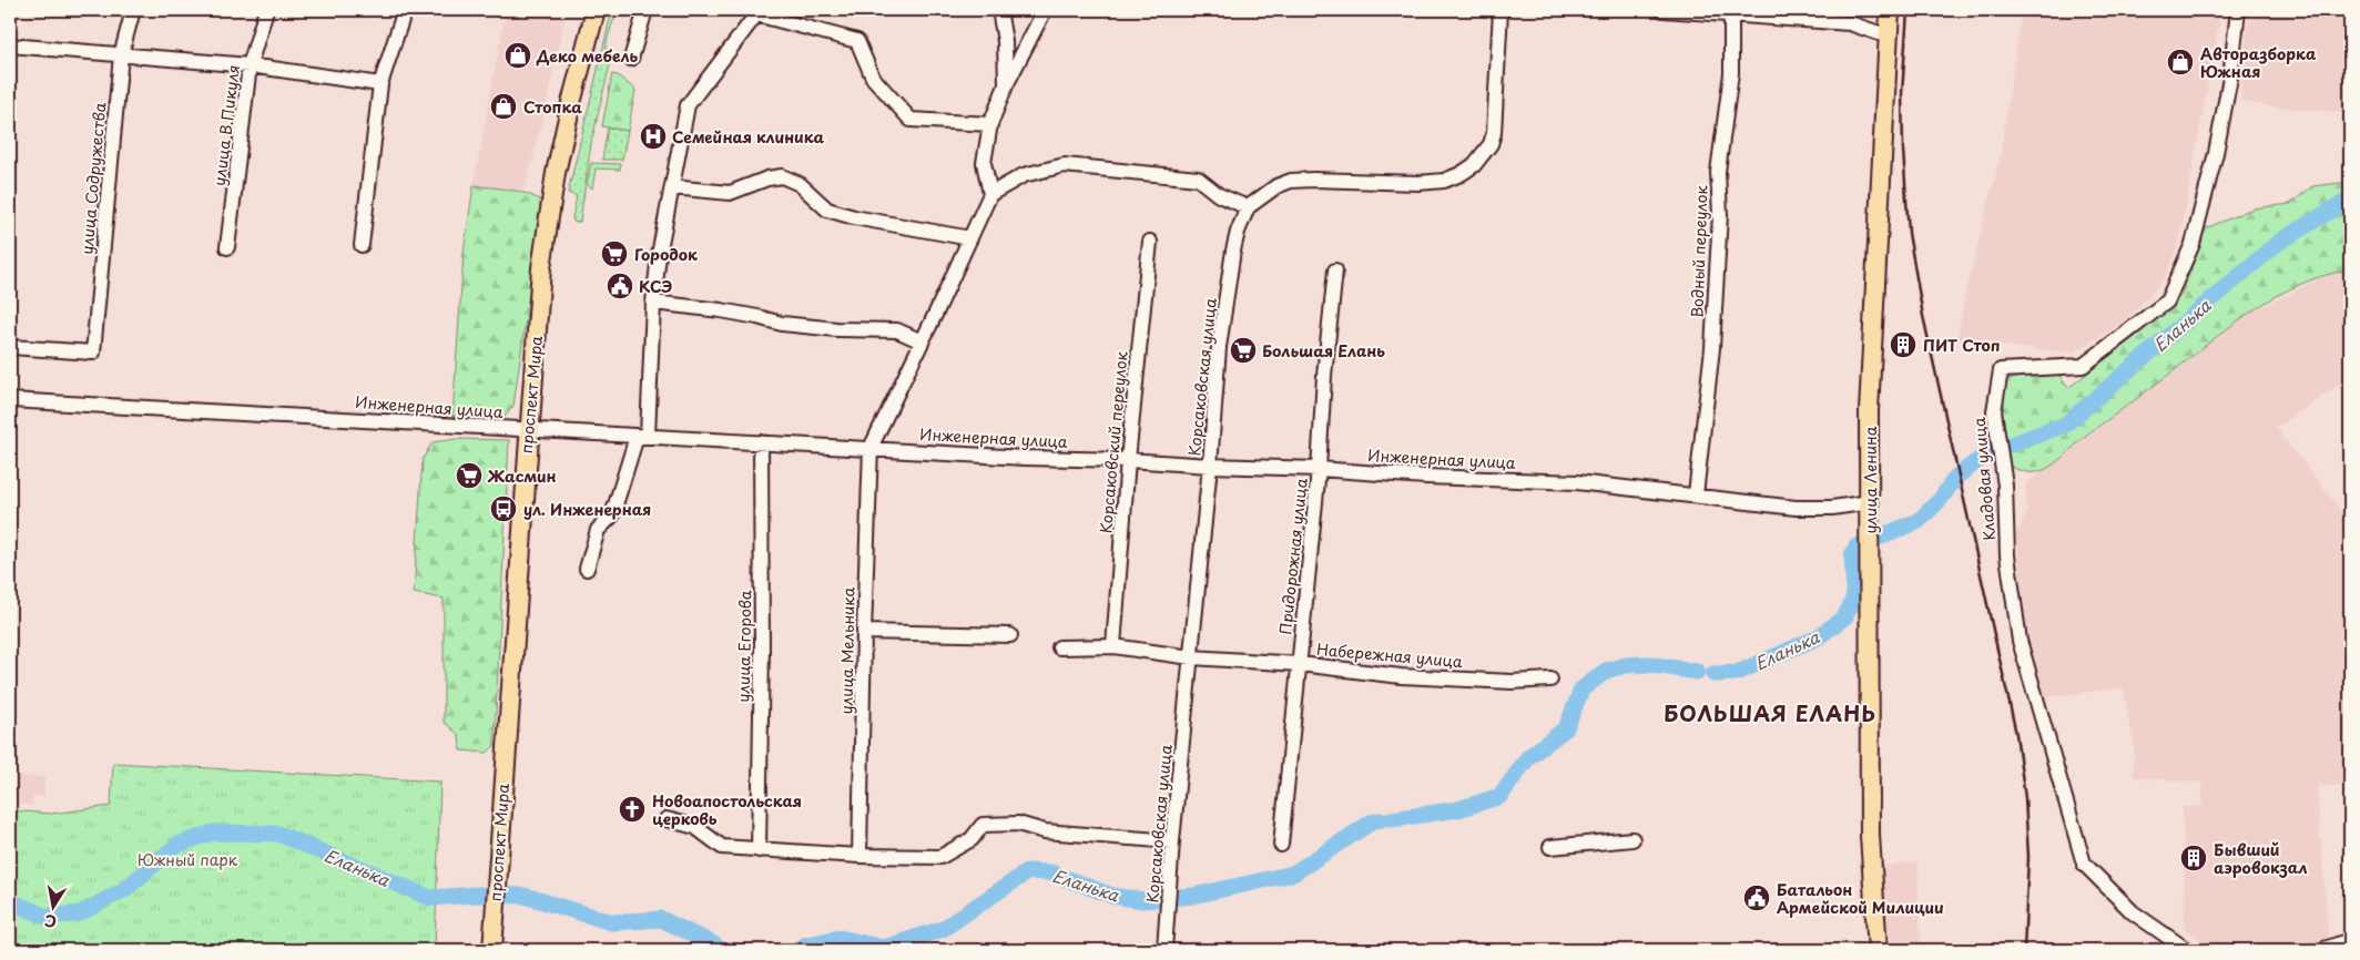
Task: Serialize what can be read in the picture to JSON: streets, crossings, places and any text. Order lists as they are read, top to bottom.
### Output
{
  "streets": {
    "main road": ["проспект Мира", "улица Ленина"],
    "street": [
      "улица В.Пикуля",
      "улица Содружества",
      "Водный переулок",
      "Корсаковская улица",
      "Инженерная улица",
      "Корсаковский переулок",
      "Кладовая улица",
      "Придорожная улица",
      "улица Егорова",
      "улица Мельника",
      "Набережная улица"
    ]
  },
  "crossings": [
    ["Водный переулок", "Инженерная улица"],
    ["Корсаковская улица", "Инженерная улица"],
    ["Корсаковская улица", "Набережная улица"],
    ["проспект Мира", "Инженерная улица"],
    ["Инженерная улица", "Корсаковский переулок"],
    ["Инженерная улица", "улица Ленина"],
    ["Инженерная улица", "Придорожная улица"],
    ["Инженерная улица", "улица Егорова"],
    ["Инженерная улица", "улица Мельника"],
    ["Корсаковский переулок", "Набережная улица"],
    ["Придорожная улица", "Набережная улица"]
  ],
  "districts": ["БОЛЬШАЯ ЕЛАНЬ"],
  "water": ["Еланька"],
  "parks": ["Южный парк"],
  "places": {
    "shop": ["Деко мебель", "Авторазборка Южная", "Стопка"],
    "hospital": ["Семейная клиника"],
    "supermarket": ["Городок", "Большая Елань", "Жасмин"],
    "public building": ["КСЭ", "Батальон Армейской Милиции"],
    "building": ["ПИТ Стоп", "Бывший аэровокзал"],
    "bus stop": ["ул. Инженерная"],
    "church": ["Новоапостольская церковь"]
  },
  "north": "bottom"
}
